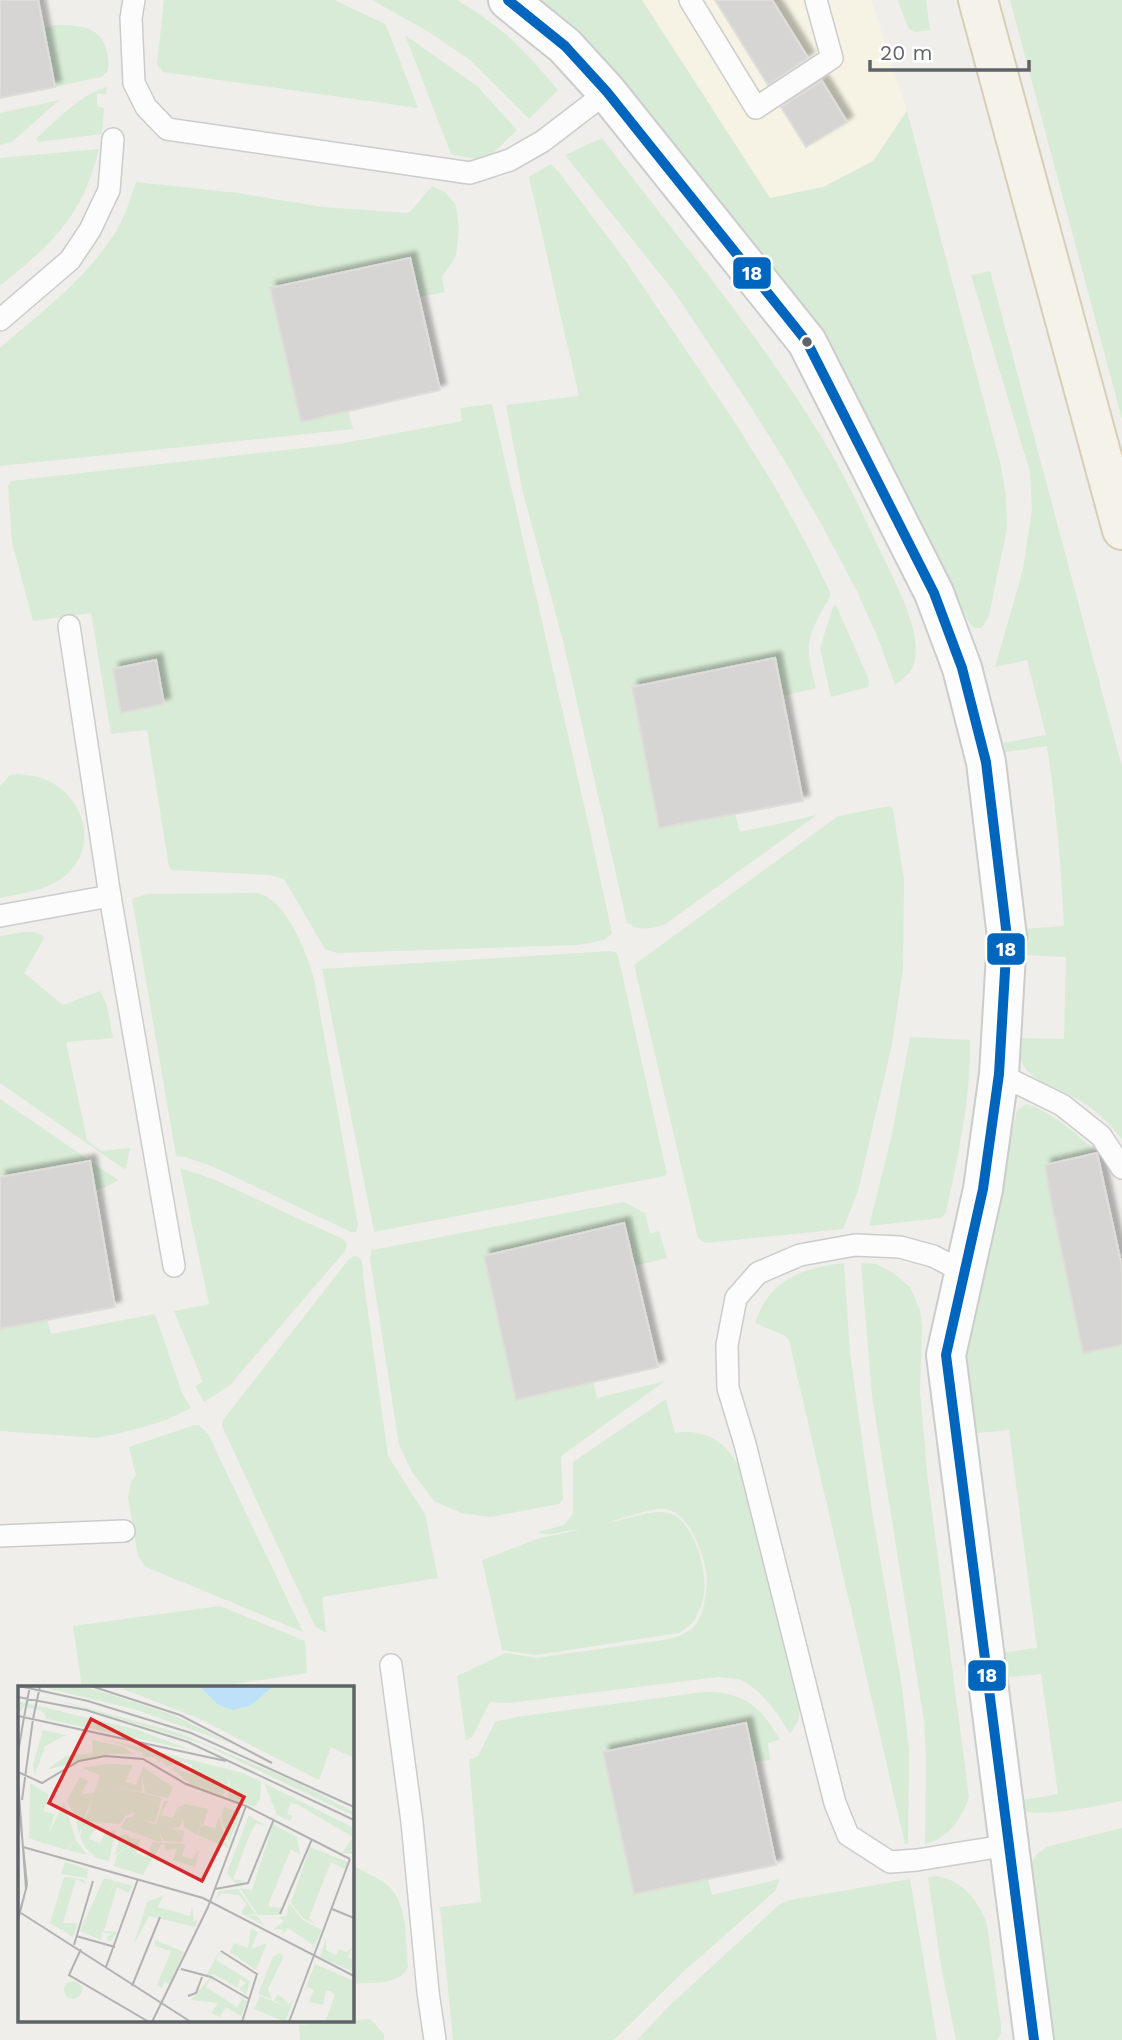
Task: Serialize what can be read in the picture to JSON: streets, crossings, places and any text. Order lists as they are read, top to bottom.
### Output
{
  "lines": ["transit line 18"],
  "scale_bar": "20 m"
}
